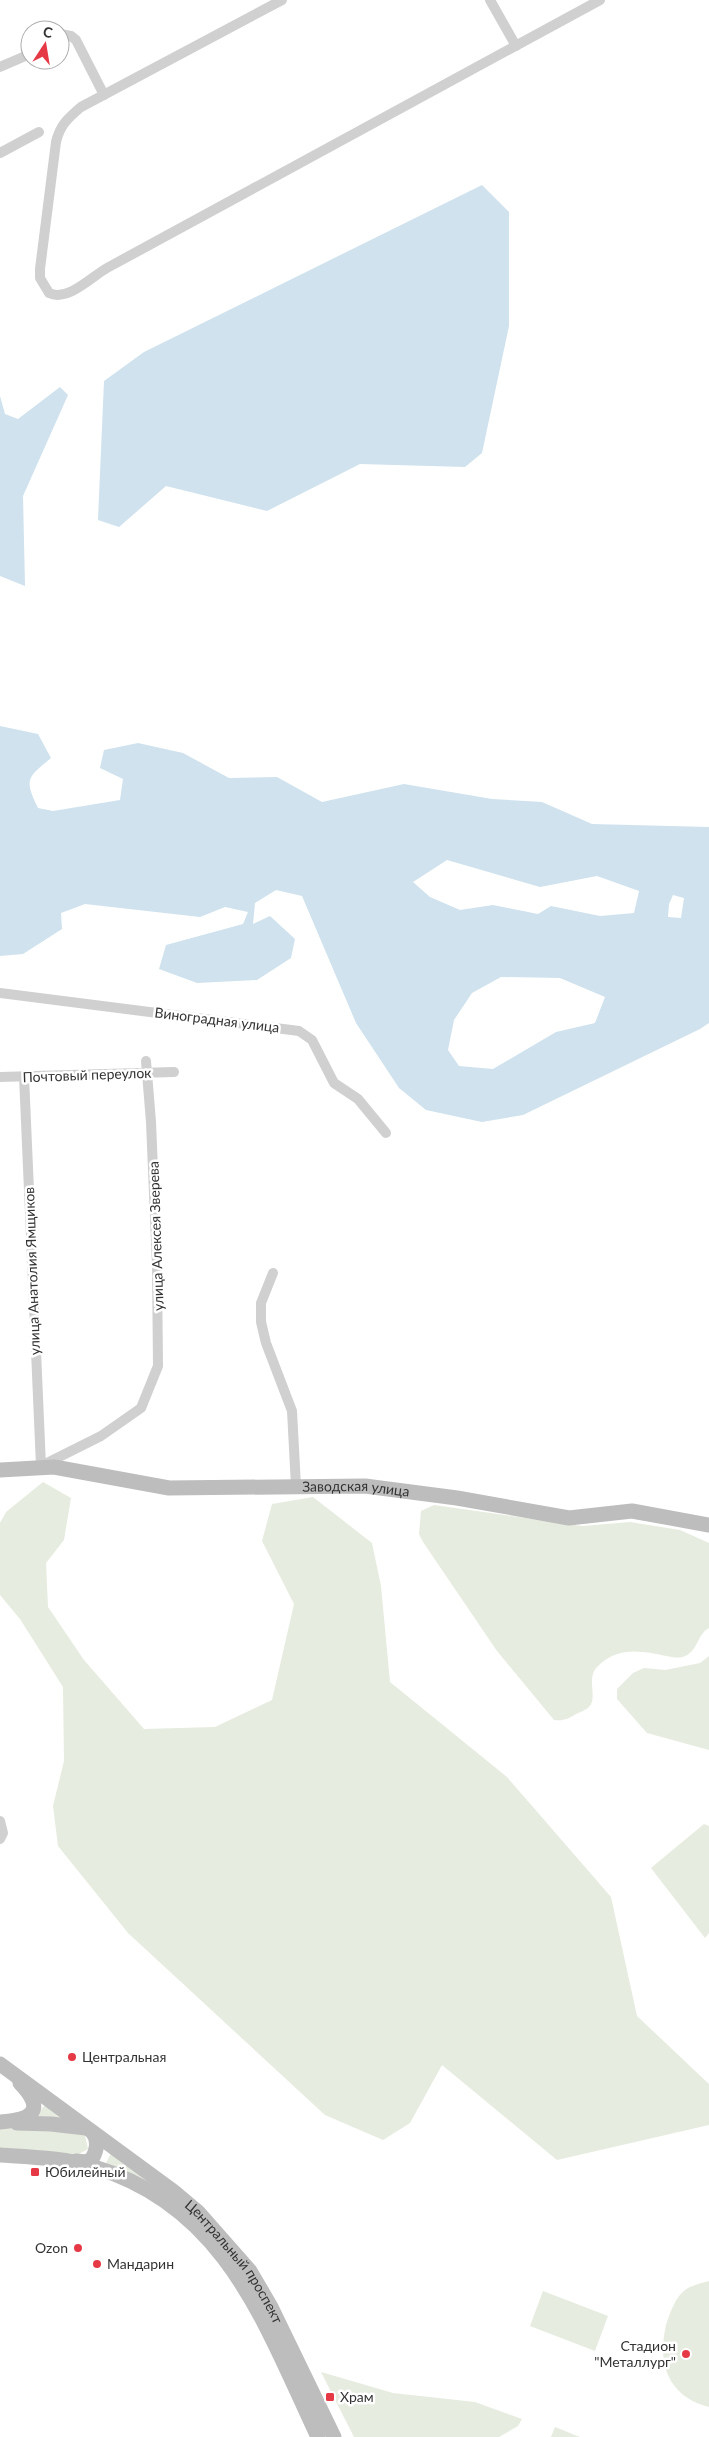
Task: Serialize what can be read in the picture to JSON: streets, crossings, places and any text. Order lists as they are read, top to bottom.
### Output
{
  "streets": {
    "main road": ["Заводская улица", "Центральный проспект"],
    "street": [
      "Виноградная улица",
      "Почтовый переулок",
      "улица Алексея Зверева",
      "улица Анатолия Ямщиков"
    ]
  },
  "crossings": [
    ["Почтовый переулок", "улица Алексея Зверева"],
    ["Почтовый переулок", "улица Анатолия Ямщиков"],
    ["улица Алексея Зверева", "улица Анатолия Ямщиков"],
    ["улица Алексея Зверева", "Заводская улица"],
    ["улица Анатолия Ямщиков", "Заводская улица"]
  ],
  "places": {
    "other": [
      "Центральная",
      "Ozon",
      "Мандарин",
      "Стадион \"Металлург\""
    ],
    "transit": ["Юбилейный", "Храм"]
  },
  "north": "top"
}
